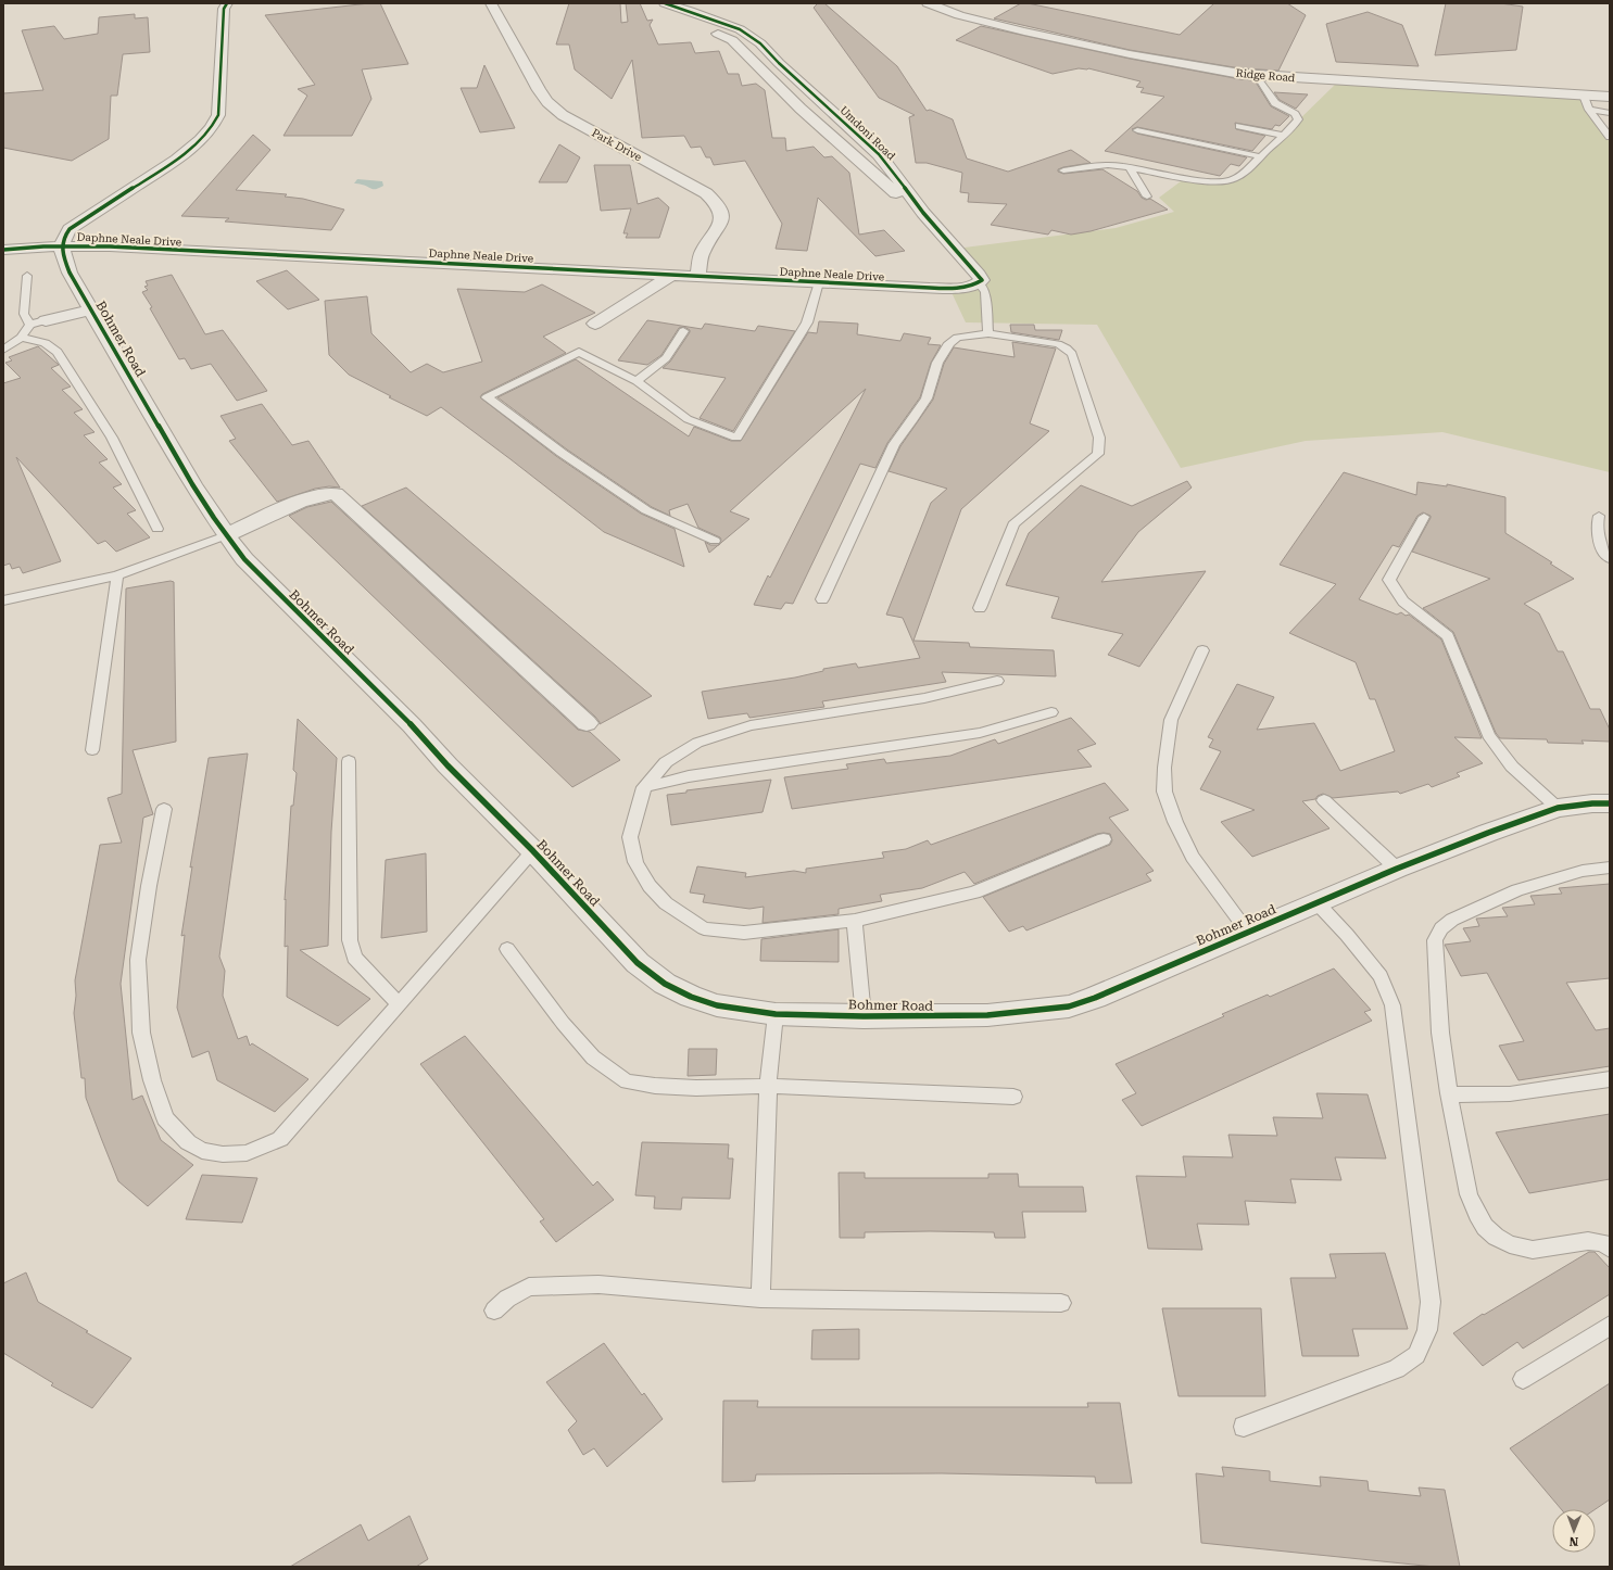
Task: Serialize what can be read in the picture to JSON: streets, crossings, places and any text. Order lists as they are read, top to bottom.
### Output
{
  "streets": {
    "street": [
      "Ridge Road",
      "Umdoni Road",
      "Park Drive",
      "Daphne Neale Drive",
      "Bohmer Road"
    ]
  },
  "crossings": [
    ["Umdoni Road", "Daphne Neale Drive"],
    ["Park Drive", "Daphne Neale Drive"],
    ["Daphne Neale Drive", "Bohmer Road"]
  ],
  "north": "bottom"
}
